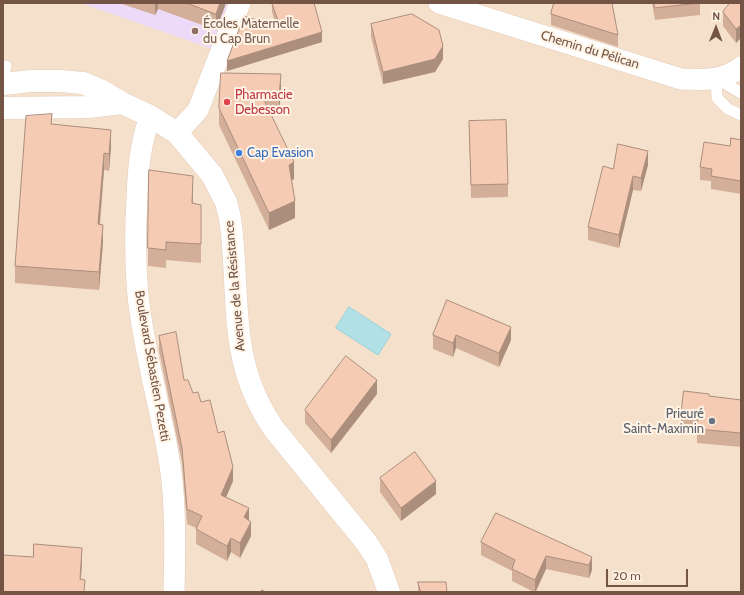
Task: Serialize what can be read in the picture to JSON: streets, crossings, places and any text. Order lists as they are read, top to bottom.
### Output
{
  "streets": {
    "street": ["Chemin du Pélican", "Avenue de la Résistance", "Boulevard Sébastien Pezetti"]
  },
  "crossings": [
    ["Avenue de la Résistance", "Boulevard Sébastien Pezetti"]
  ],
  "places": [
    "Écoles Maternelle du Cap Brun",
    "Pharmacie Debesson",
    "Cap Evasion",
    "Prieuré Saint-Maximin"
  ],
  "scale_bar": "20 m",
  "north": "top"
}
